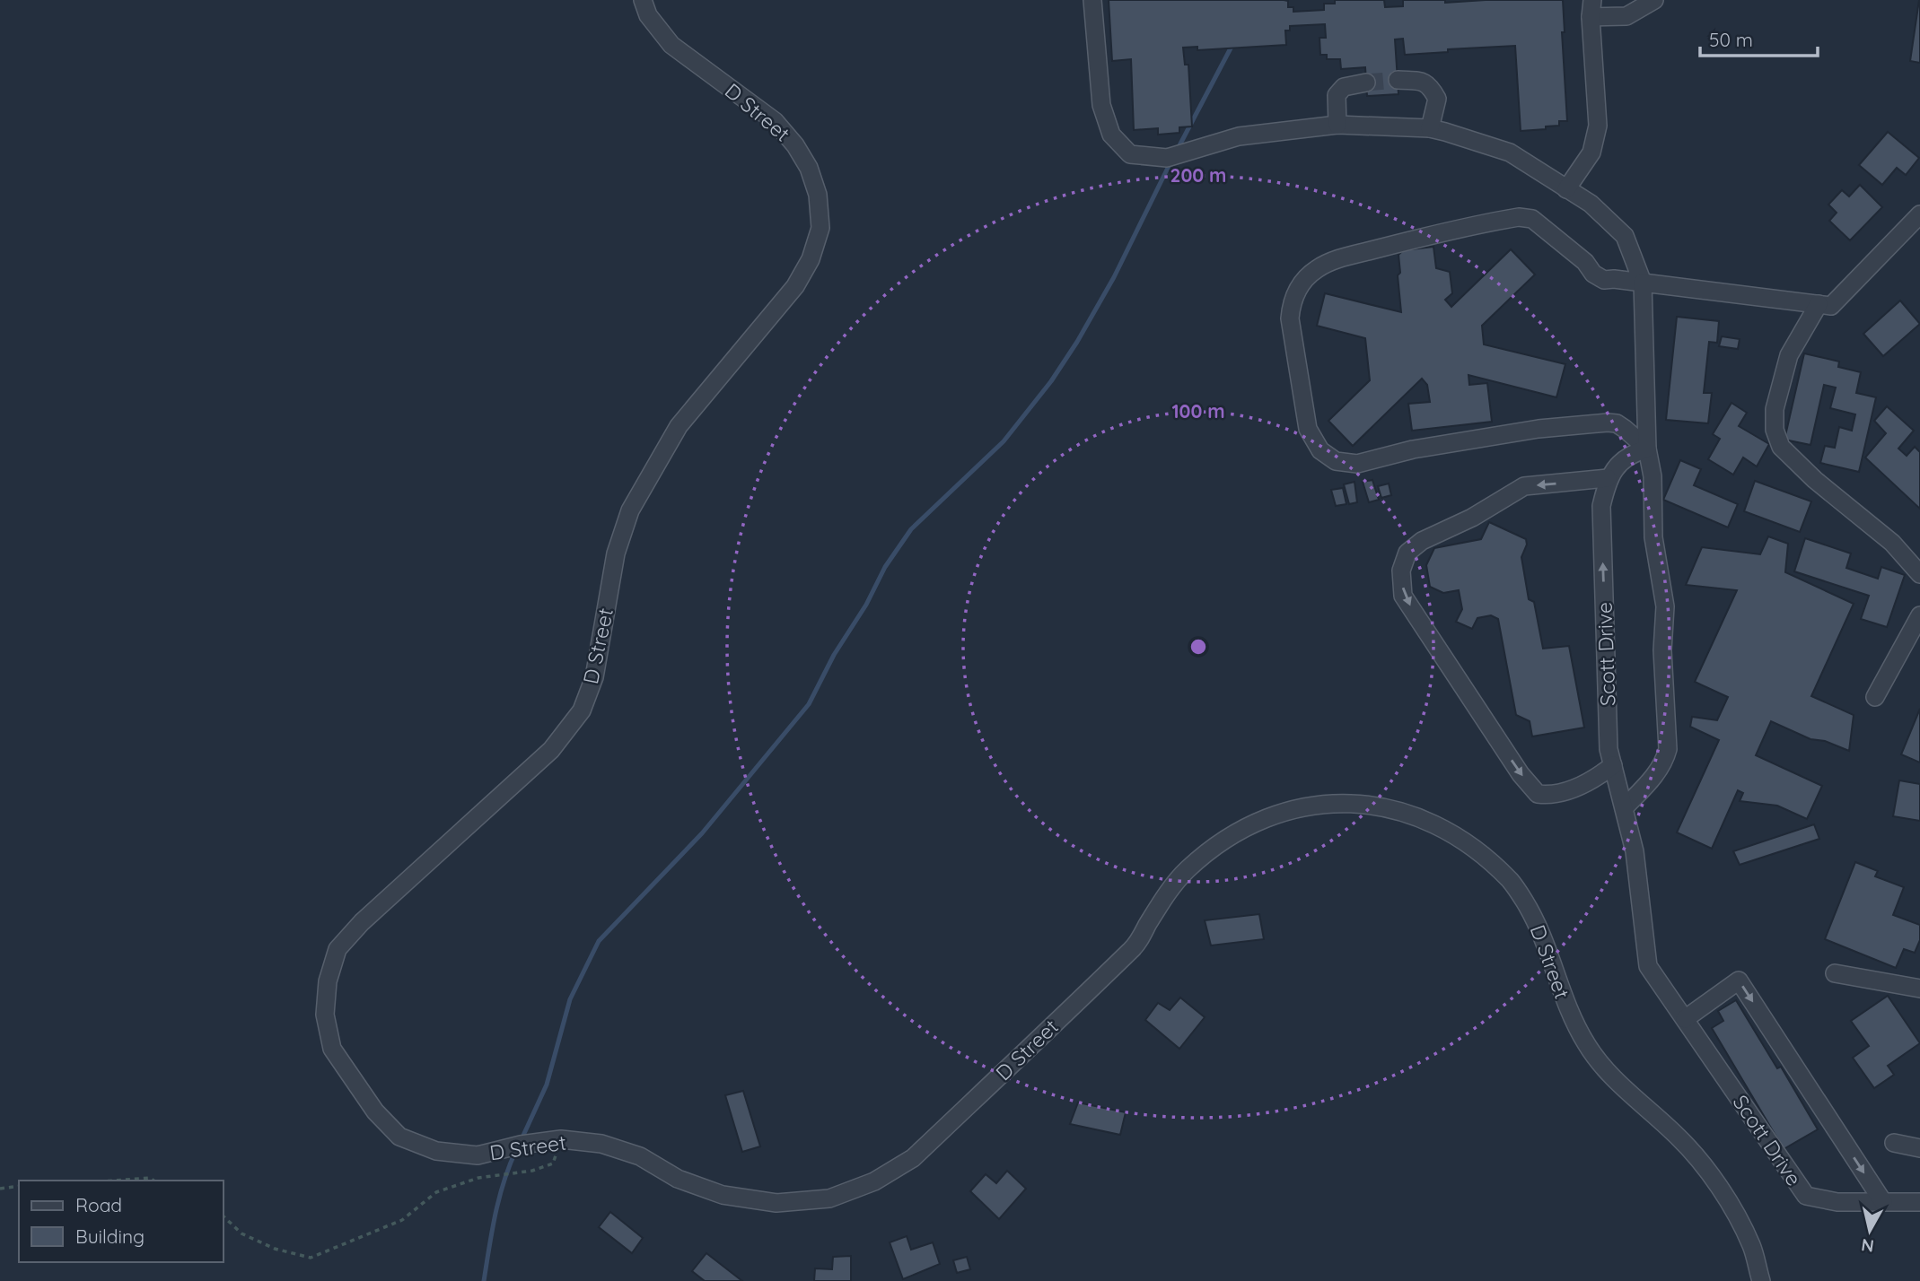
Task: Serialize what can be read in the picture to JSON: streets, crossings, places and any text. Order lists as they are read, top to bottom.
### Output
{
  "streets": {
    "street": ["D Street", "Scott Drive"]
  },
  "legend": ["Road", "Building"],
  "scale_bar": "50 m",
  "north": "bottom",
  "rings": ["200 m", "100 m"]
}
